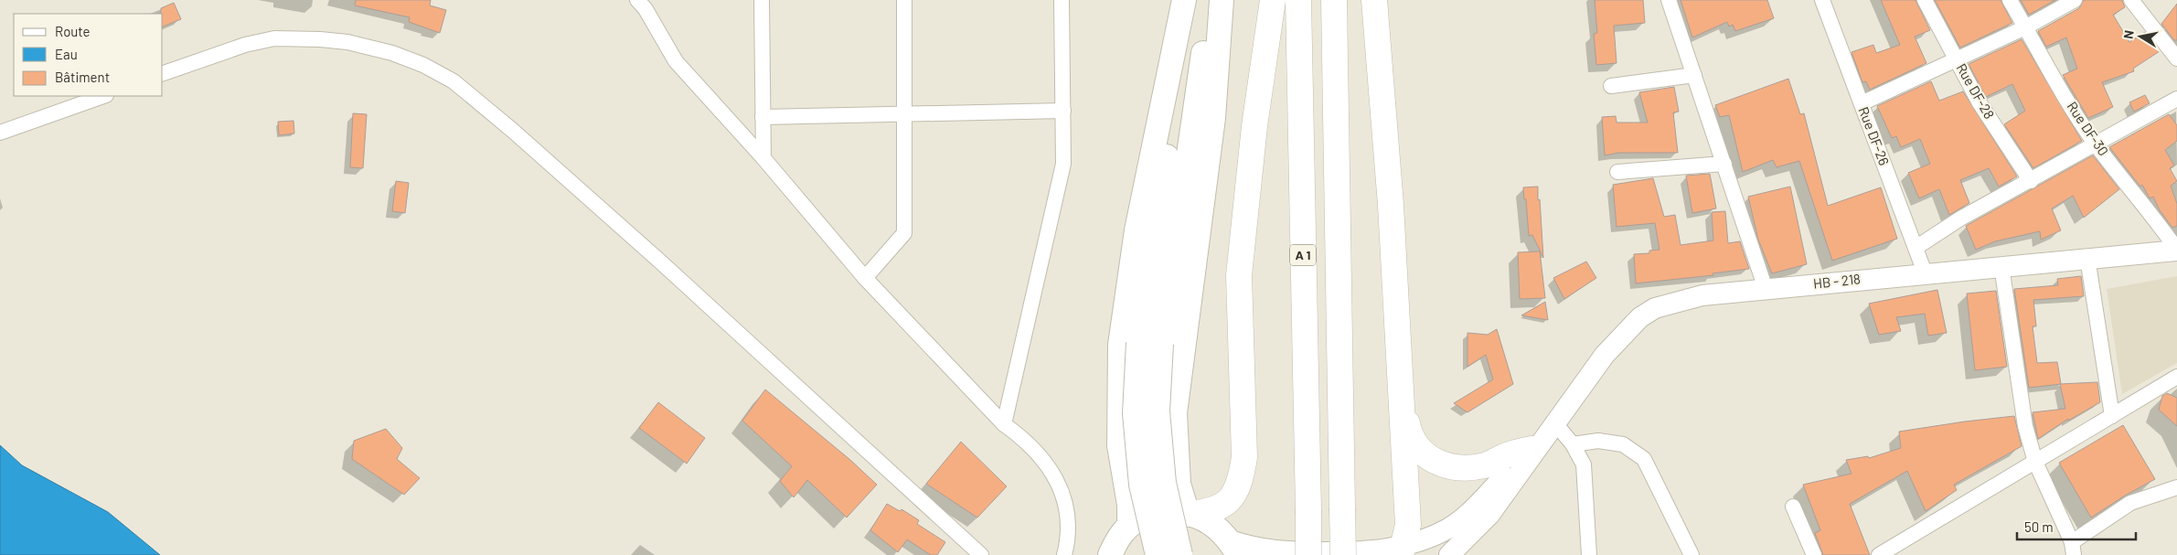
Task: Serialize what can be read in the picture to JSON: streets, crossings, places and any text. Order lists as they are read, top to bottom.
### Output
{
  "streets": {
    "highway": ["A 1"],
    "main road": ["HB - 218"],
    "street": ["Rue DF-28", "Rue DF-30", "Rue DF-26"]
  },
  "crossings": [
    ["Rue DF-30", "HB - 218"],
    ["Rue DF-26", "HB - 218"]
  ],
  "legend": ["Route", "Eau", "Bâtiment"],
  "scale_bar": "50 m",
  "north": "left"
}
